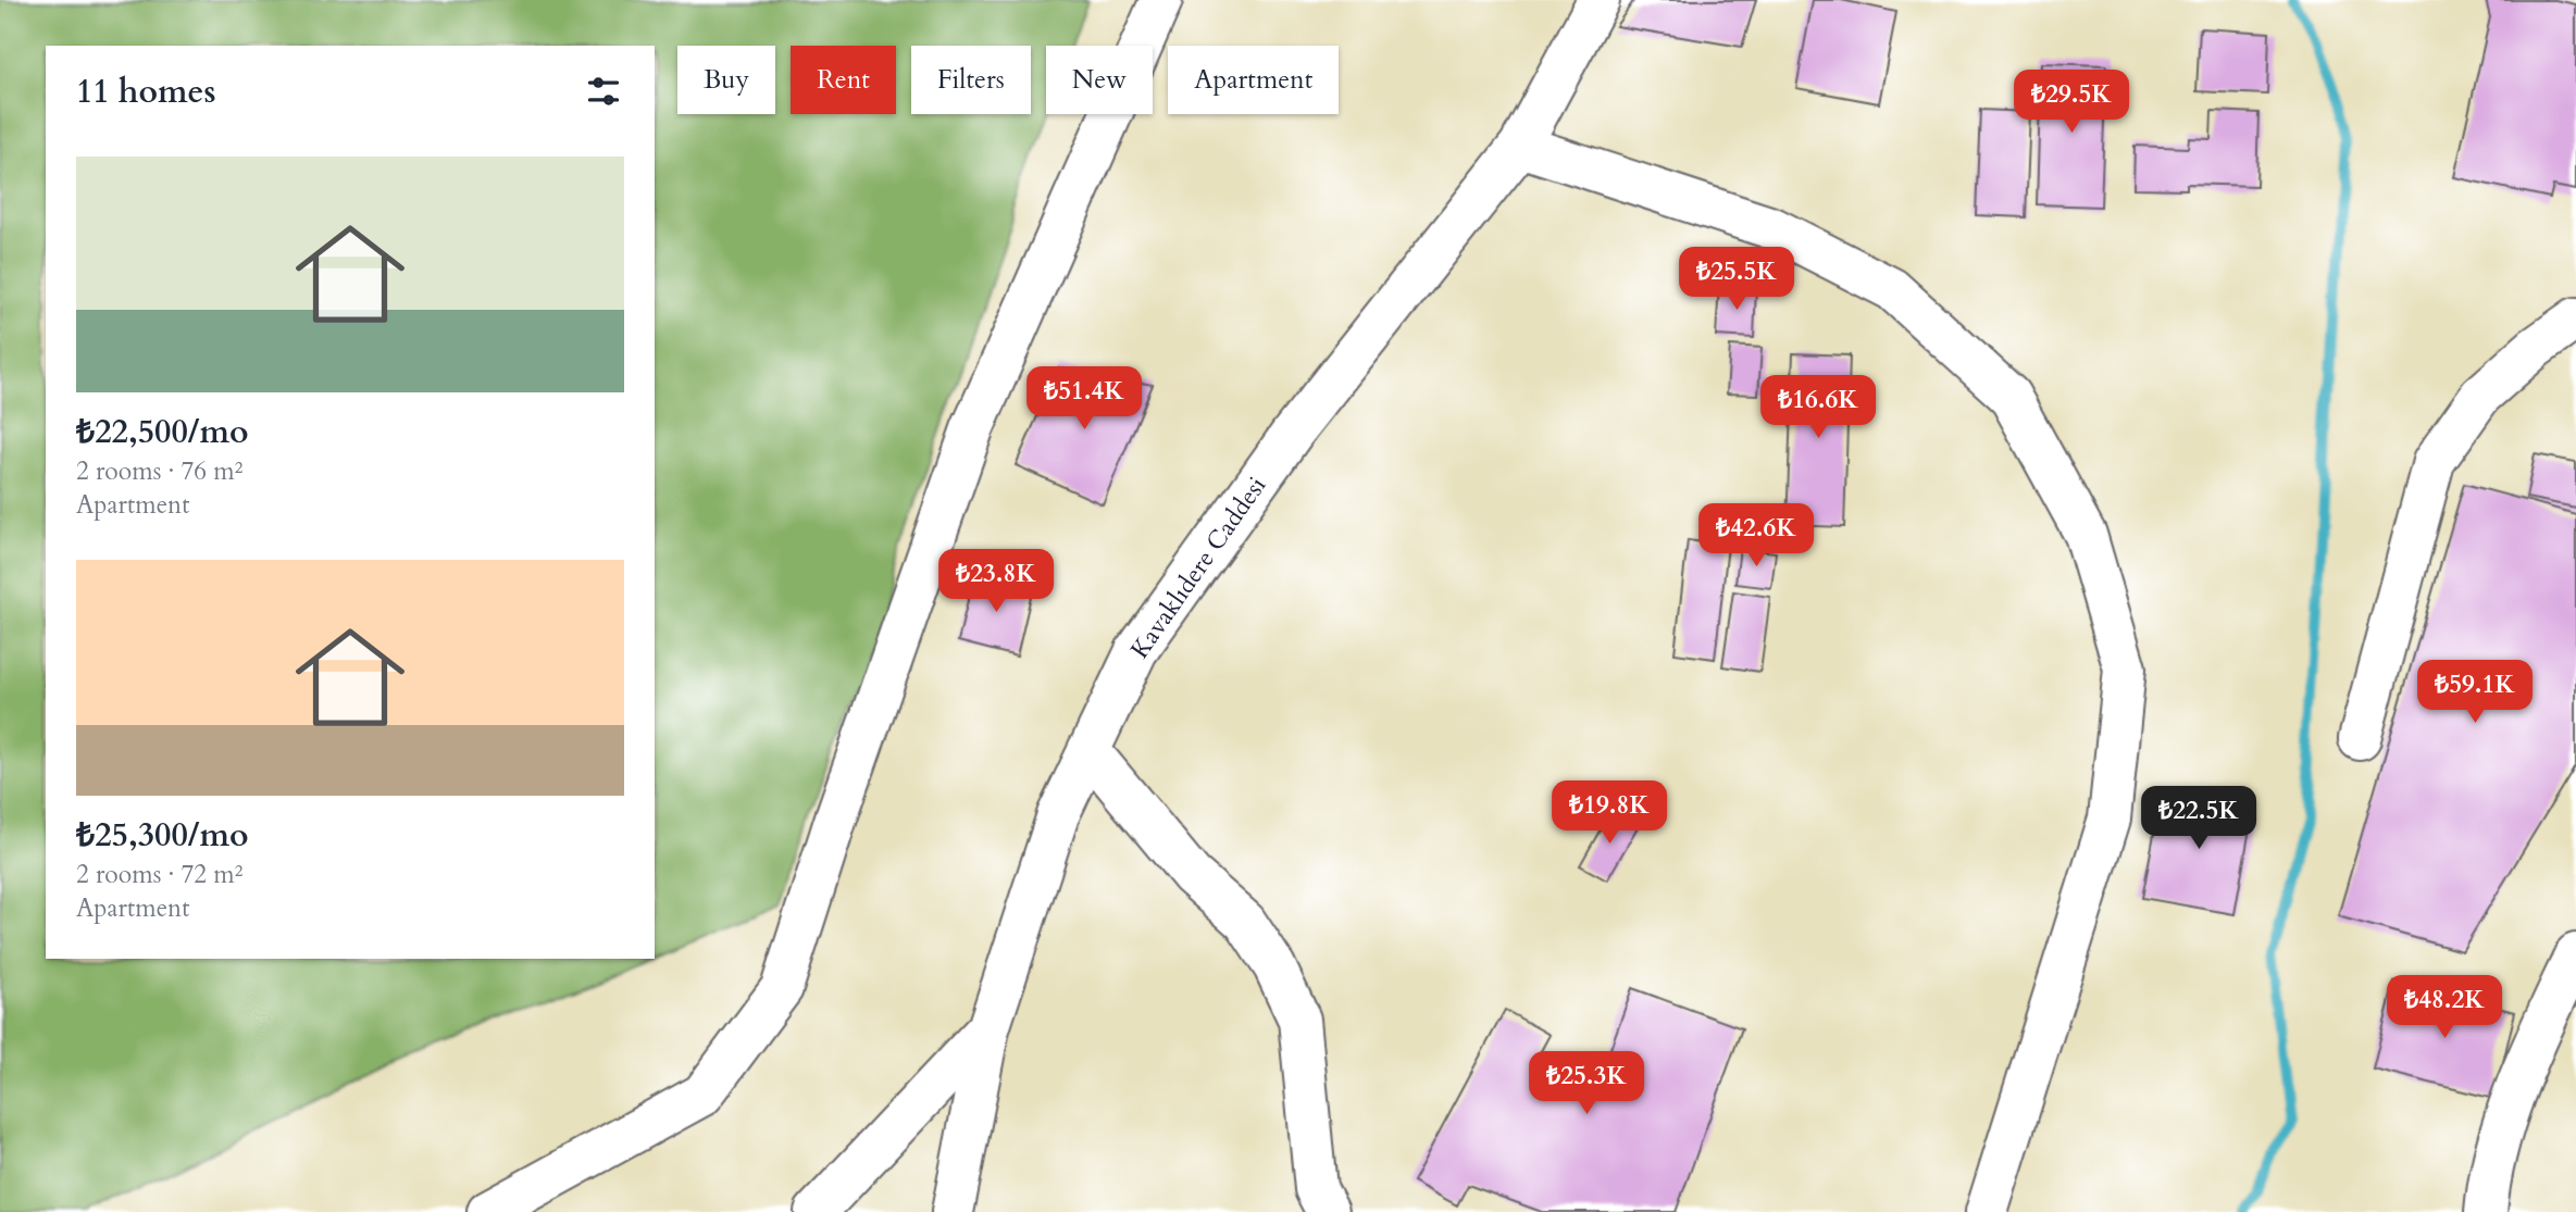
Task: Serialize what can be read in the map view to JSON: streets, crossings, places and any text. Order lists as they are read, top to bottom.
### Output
{
  "streets": {
    "street": ["Kavaklıdere Caddesi"]
  },
  "page": {
    "chip": [
      "Buy",
      "Rent",
      "Filters",
      "New",
      "Apartment"
    ],
    "heading": "11 homes",
    "price": [
      "₺29.5K",
      "₺25.5K",
      "₺51.4K",
      "₺16.6K",
      "₺42.6K",
      "₺23.8K",
      "₺59.1K",
      "₺19.8K",
      "₺22.5K",
      "₺48.2K",
      "₺25.3K"
    ],
    "list": [
      {
        "name": "₺22,500/mo",
        "note": "2 rooms · 76 m² · Apartment"
      },
      {
        "name": "₺25,300/mo",
        "note": "2 rooms · 72 m² · Apartment"
      }
    ]
  }
}
